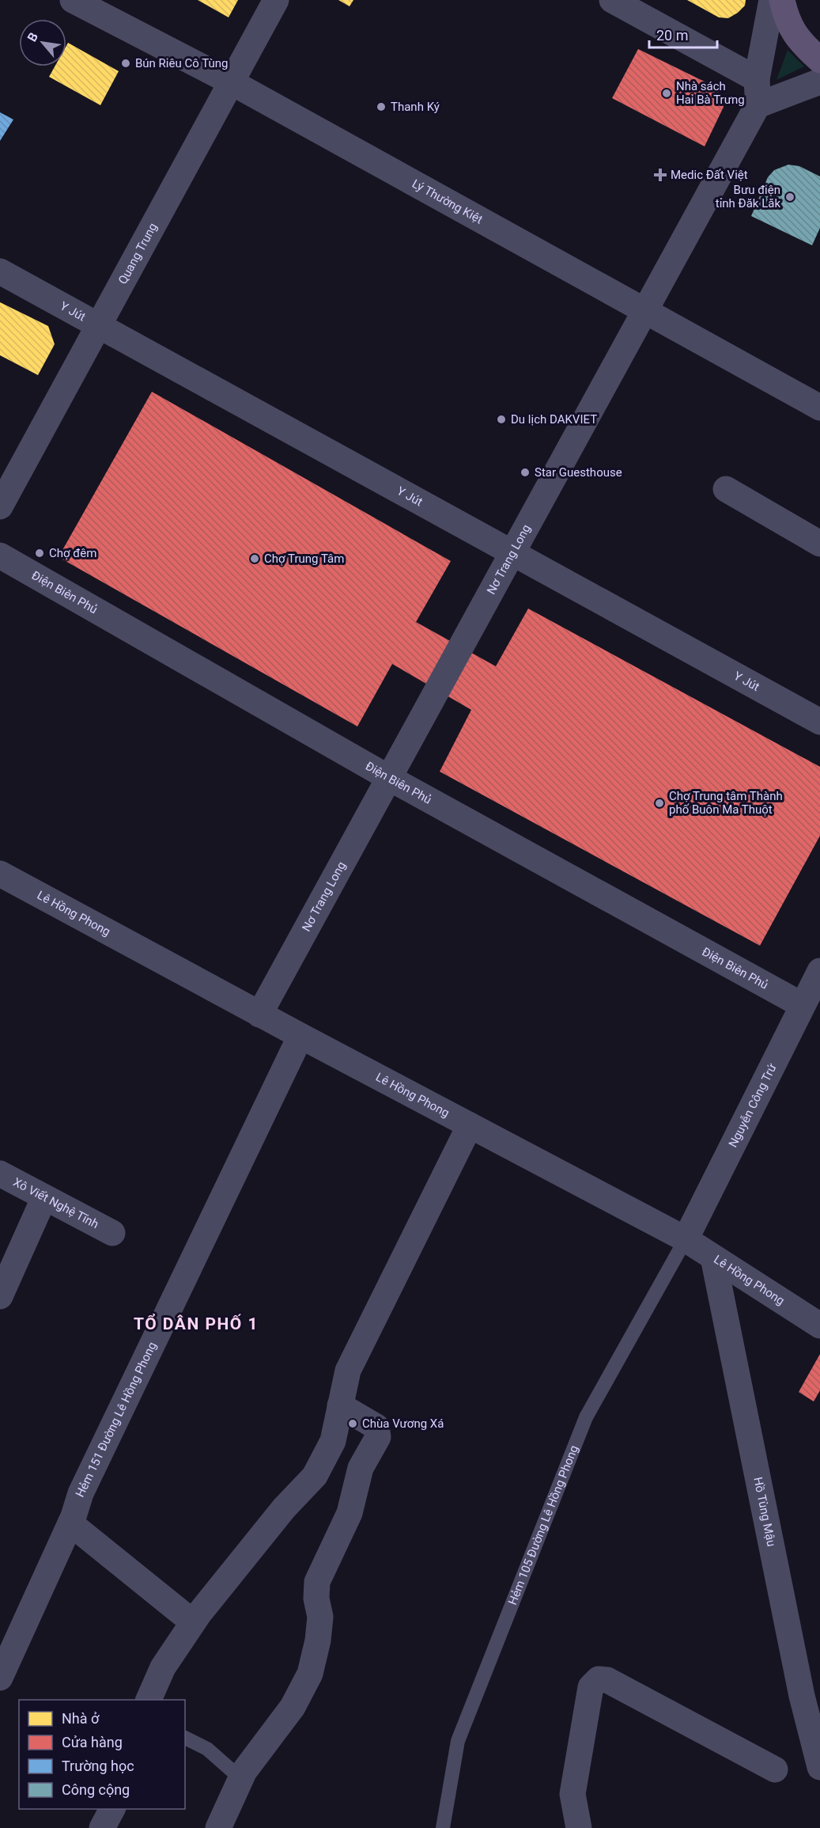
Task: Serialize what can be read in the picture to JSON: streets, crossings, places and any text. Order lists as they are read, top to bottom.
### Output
{
  "streets": {
    "street": [
      "Lý Thường Kiệt",
      "Quang Trung",
      "Y Jút",
      "Nơ Trang Long",
      "Điện Biên Phủ",
      "Lê Hồng Phong",
      "Nguyễn Công Trứ",
      "Xô Viết Nghệ Tĩnh",
      "Hẻm 151 Đường Lê Hồng Phong",
      "Hồ Tùng Mậu"
    ],
    "lane": ["Hẻm 105 Đường Lê Hồng Phong"]
  },
  "crossings": [
    ["Lý Thường Kiệt", "Quang Trung"],
    ["Lý Thường Kiệt", "Nơ Trang Long"],
    ["Quang Trung", "Y Jút"],
    ["Y Jút", "Nơ Trang Long"],
    ["Nơ Trang Long", "Điện Biên Phủ"],
    ["Nơ Trang Long", "Lê Hồng Phong"],
    ["Điện Biên Phủ", "Nguyễn Công Trứ"],
    ["Lê Hồng Phong", "Nguyễn Công Trứ"],
    ["Lê Hồng Phong", "Hẻm 151 Đường Lê Hồng Phong"],
    ["Lê Hồng Phong", "Hồ Tùng Mậu"],
    ["Lê Hồng Phong", "Hẻm 105 Đường Lê Hồng Phong"],
    ["Nguyễn Công Trứ", "Hẻm 105 Đường Lê Hồng Phong"]
  ],
  "districts": ["TỔ DÂN PHỐ 1"],
  "places": {
    "other": [
      "Bún Riêu Cô Tùng",
      "Nhà sách Hai Bà Trưng",
      "Thanh Ký",
      "Bưu điện tỉnh Đăk Lăk",
      "Du lịch DAKVIET",
      "Star Guesthouse",
      "Chợ đêm",
      "Chợ Trung Tâm",
      "Chợ Trung tâm Thành phố Buôn Ma Thuột",
      "Chùa Vương Xá"
    ],
    "health": ["Medic Đất Việt"]
  },
  "legend": [
    "Nhà ở",
    "Cửa hàng",
    "Trường học",
    "Công cộng"
  ],
  "scale_bar": "20 m",
  "north": "top left"
}
